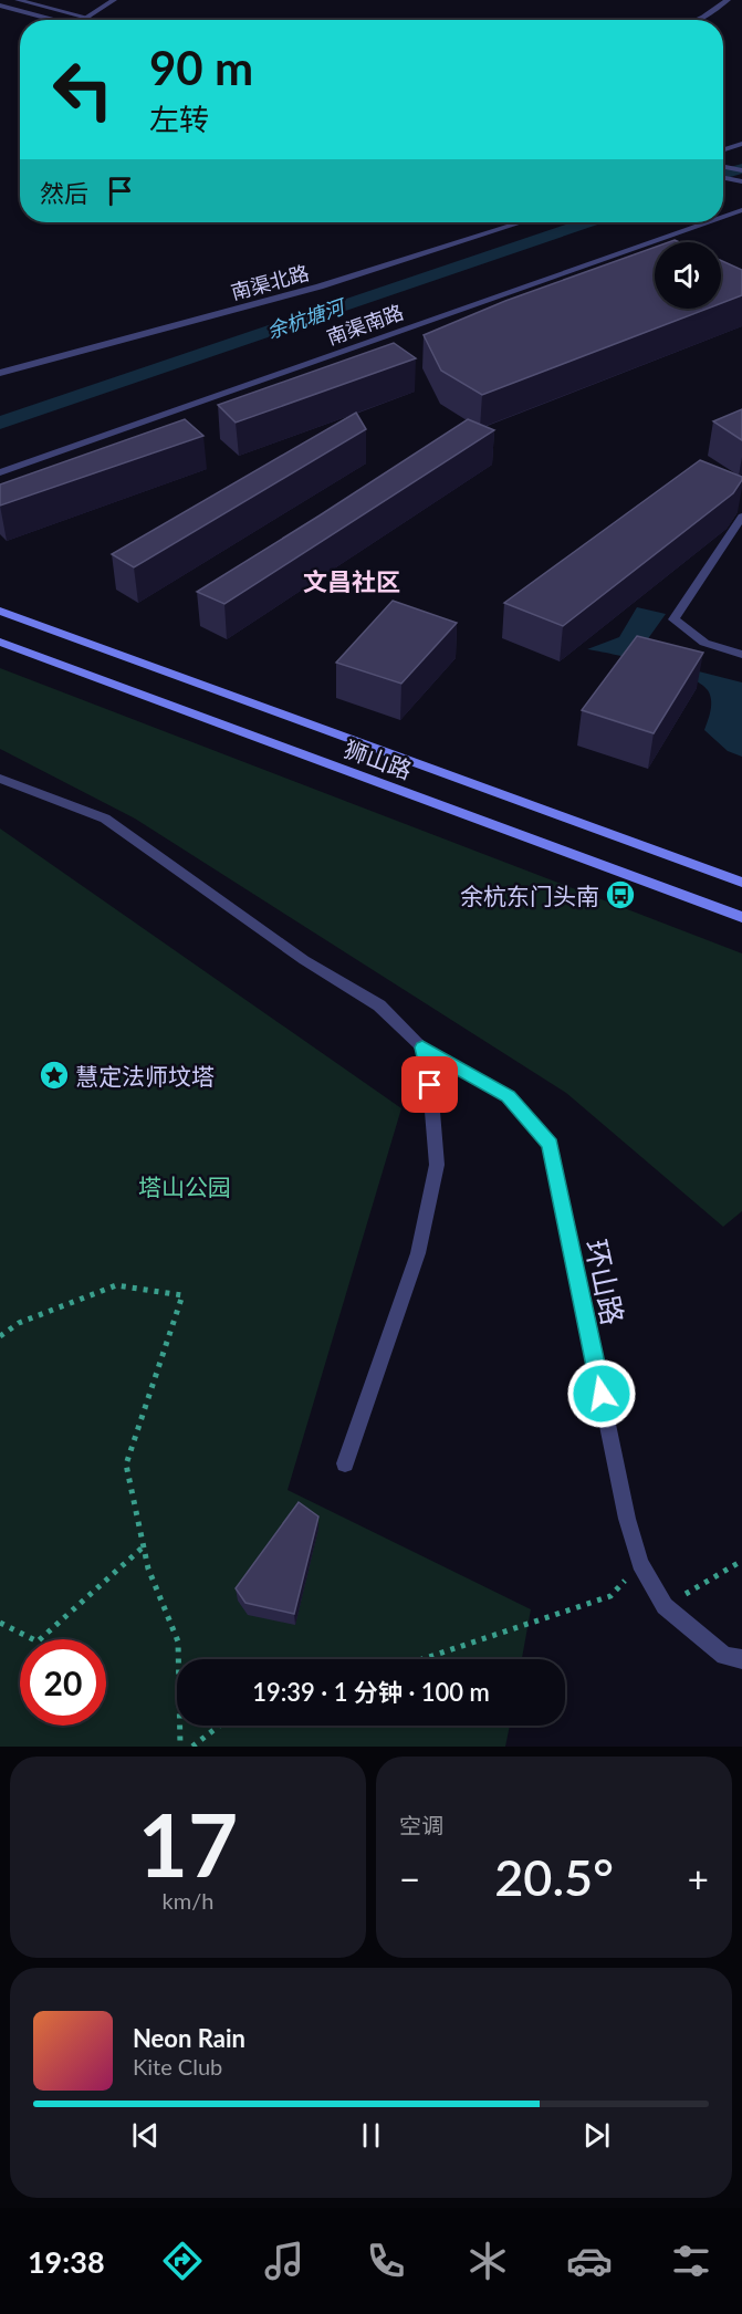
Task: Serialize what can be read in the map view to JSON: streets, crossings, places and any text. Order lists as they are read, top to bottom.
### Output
{
  "streets": {
    "main road": ["狮山路"],
    "street": ["南渠北路", "南渠南路", "环山路"]
  },
  "districts": ["文昌社区"],
  "water": ["余杭塘河"],
  "parks": ["塔山公园"],
  "places": {
    "bus stop": ["余杭东门头南"],
    "place": ["慧定法师坟塔"]
  },
  "page": {
    "turn": ["90 m", "左转"],
    "then": "然后",
    "limit": "20",
    "trip": "19:39 · 1 分钟 · 100 m",
    "tile": [
      ["17", "km/h"],
      "空调"
    ],
    "heat": ["−", "20.5°", "+"],
    "song": ["Neon Rain", "Kite Club"],
    "tabs": "19:38"
  }
}
